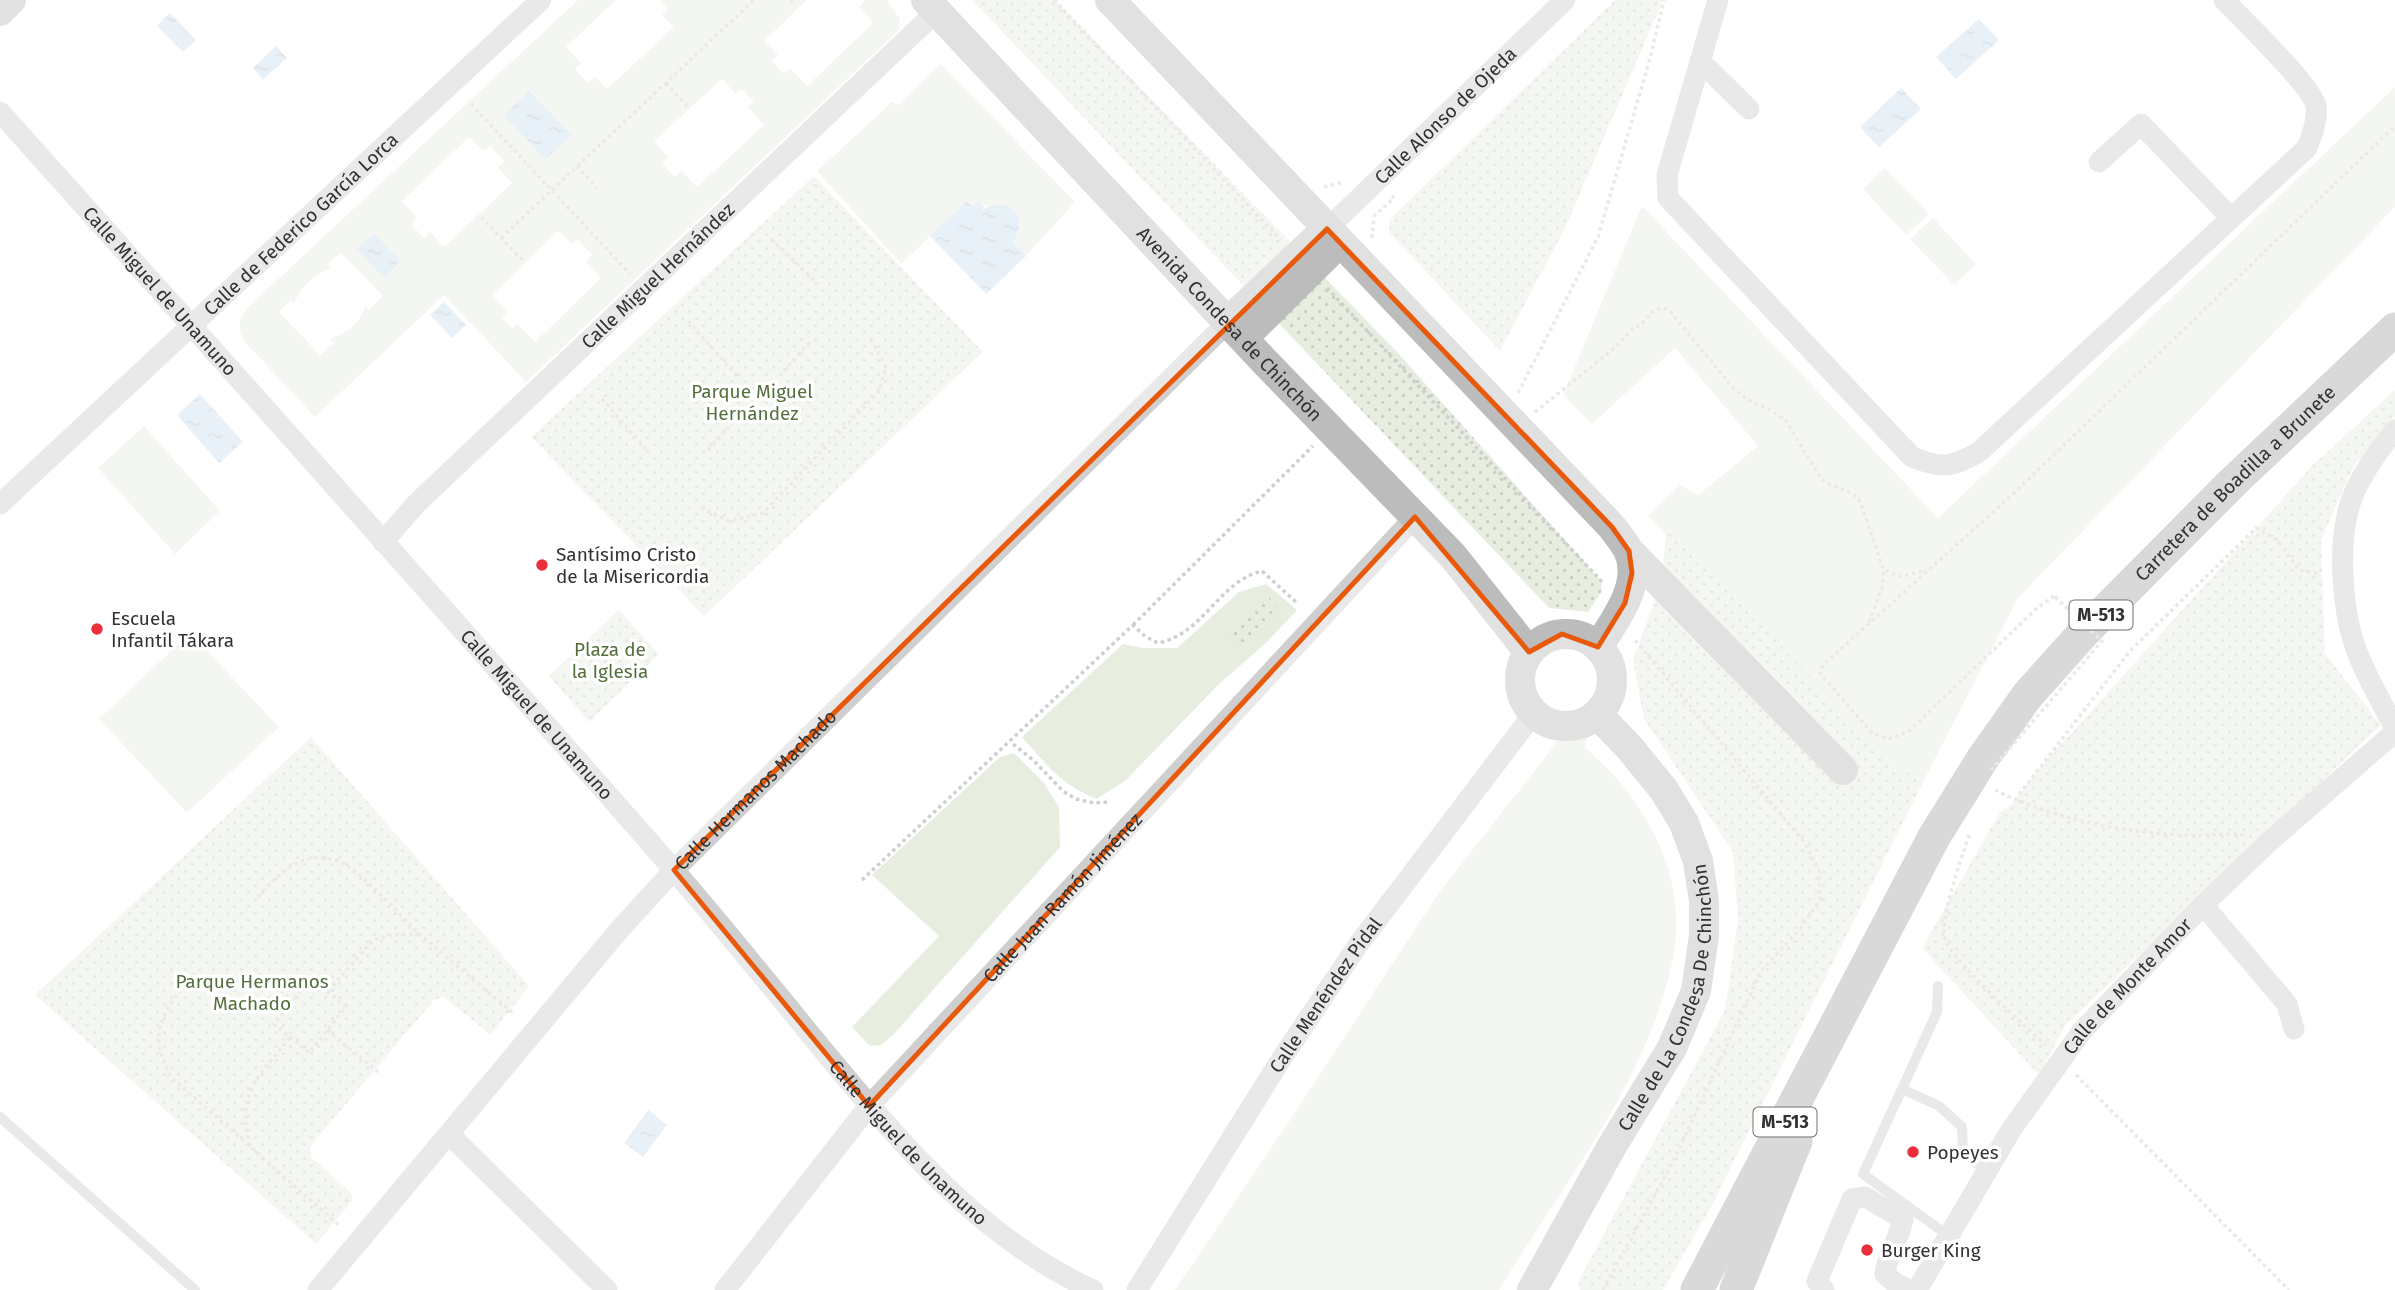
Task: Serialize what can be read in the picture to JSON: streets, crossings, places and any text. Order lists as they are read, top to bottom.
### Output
{
  "streets": {
    "main road": ["Carretera de Boadilla a Brunete", "M-513"],
    "street": [
      "Calle Alonso de Ojeda",
      "Calle de Federico García Lorca",
      "Calle Miguel Hernández",
      "Calle Miguel de Unamuno",
      "Avenida Condesa de Chinchón",
      "Calle Hermanos Machado",
      "Calle Juan Ramón Jiménez",
      "Calle de Monte Amor",
      "Calle Menéndez Pidal",
      "Calle de La Condesa De Chinchón"
    ]
  },
  "crossings": [
    ["Calle de Federico García Lorca", "Calle Miguel de Unamuno"],
    ["Calle Miguel Hernández", "Calle Miguel de Unamuno"],
    ["Calle Miguel Hernández", "Avenida Condesa de Chinchón"],
    ["Calle Miguel de Unamuno", "Calle Hermanos Machado"],
    ["Calle Miguel de Unamuno", "Calle Juan Ramón Jiménez"],
    ["Avenida Condesa de Chinchón", "Calle Hermanos Machado"],
    ["Avenida Condesa de Chinchón", "Calle Juan Ramón Jiménez"],
    ["Avenida Condesa de Chinchón", "Calle Menéndez Pidal"],
    ["Avenida Condesa de Chinchón", "Calle de La Condesa De Chinchón"],
    ["Calle Menéndez Pidal", "Calle de La Condesa De Chinchón"]
  ],
  "parks": ["Parque Miguel Hernández", "Plaza de la Iglesia", "Parque Hermanos Machado"],
  "places": [
    "Santísimo Cristo de la Misericordia",
    "Escuela Infantil Tákara",
    "Popeyes",
    "Burger King"
  ]
}
